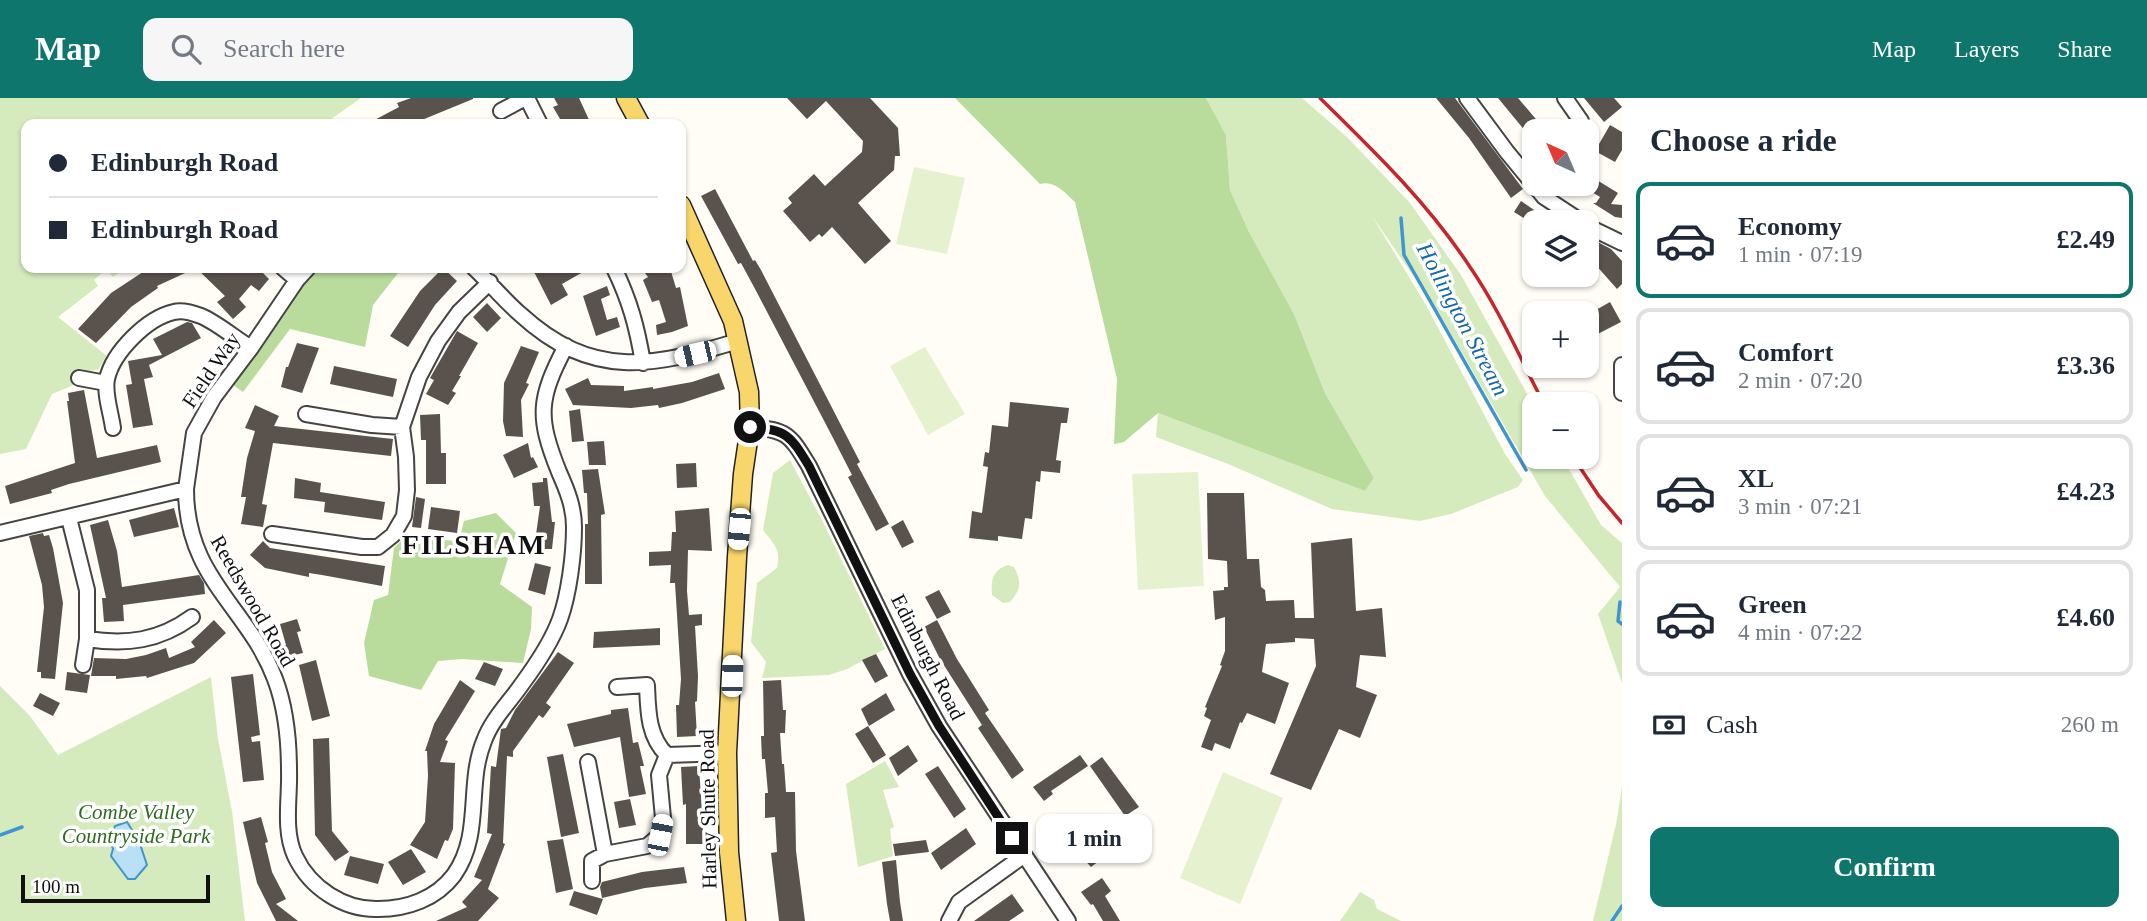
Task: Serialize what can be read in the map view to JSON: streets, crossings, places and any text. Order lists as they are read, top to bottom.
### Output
{
  "streets": {
    "main road": ["Harley Shute Road"],
    "street": ["Field Way", "Reedswood Road", "Edinburgh Road"]
  },
  "crossings": [
    ["Field Way", "Reedswood Road"],
    ["Edinburgh Road", "Harley Shute Road"]
  ],
  "districts": ["FILSHAM"],
  "water": ["Hollington Stream"],
  "parks": ["Combe Valley Countryside Park"],
  "scale_bar": "100 m",
  "north": "top left",
  "page": {
    "header": "Map",
    "search": "Search here",
    "nav": ["Map", "Layers", "Share"],
    "heading": "Choose a ride",
    "map_buttons": ["+", "−"],
    "banner": ["Edinburgh Road", "Edinburgh Road"],
    "list": [
      {
        "name": "Economy",
        "note": "1 min · 07:19",
        "value": "£2.49"
      },
      {
        "name": "Comfort",
        "note": "2 min · 07:20",
        "value": "£3.36"
      },
      {
        "name": "XL",
        "note": "3 min · 07:21",
        "value": "£4.23"
      },
      {
        "name": "Green",
        "note": "4 min · 07:22",
        "value": "£4.60"
      }
    ],
    "pay": ["Cash", "260 m"],
    "buttons": "Confirm",
    "bubble": "1 min",
    "scale": "100 m"
  }
}
